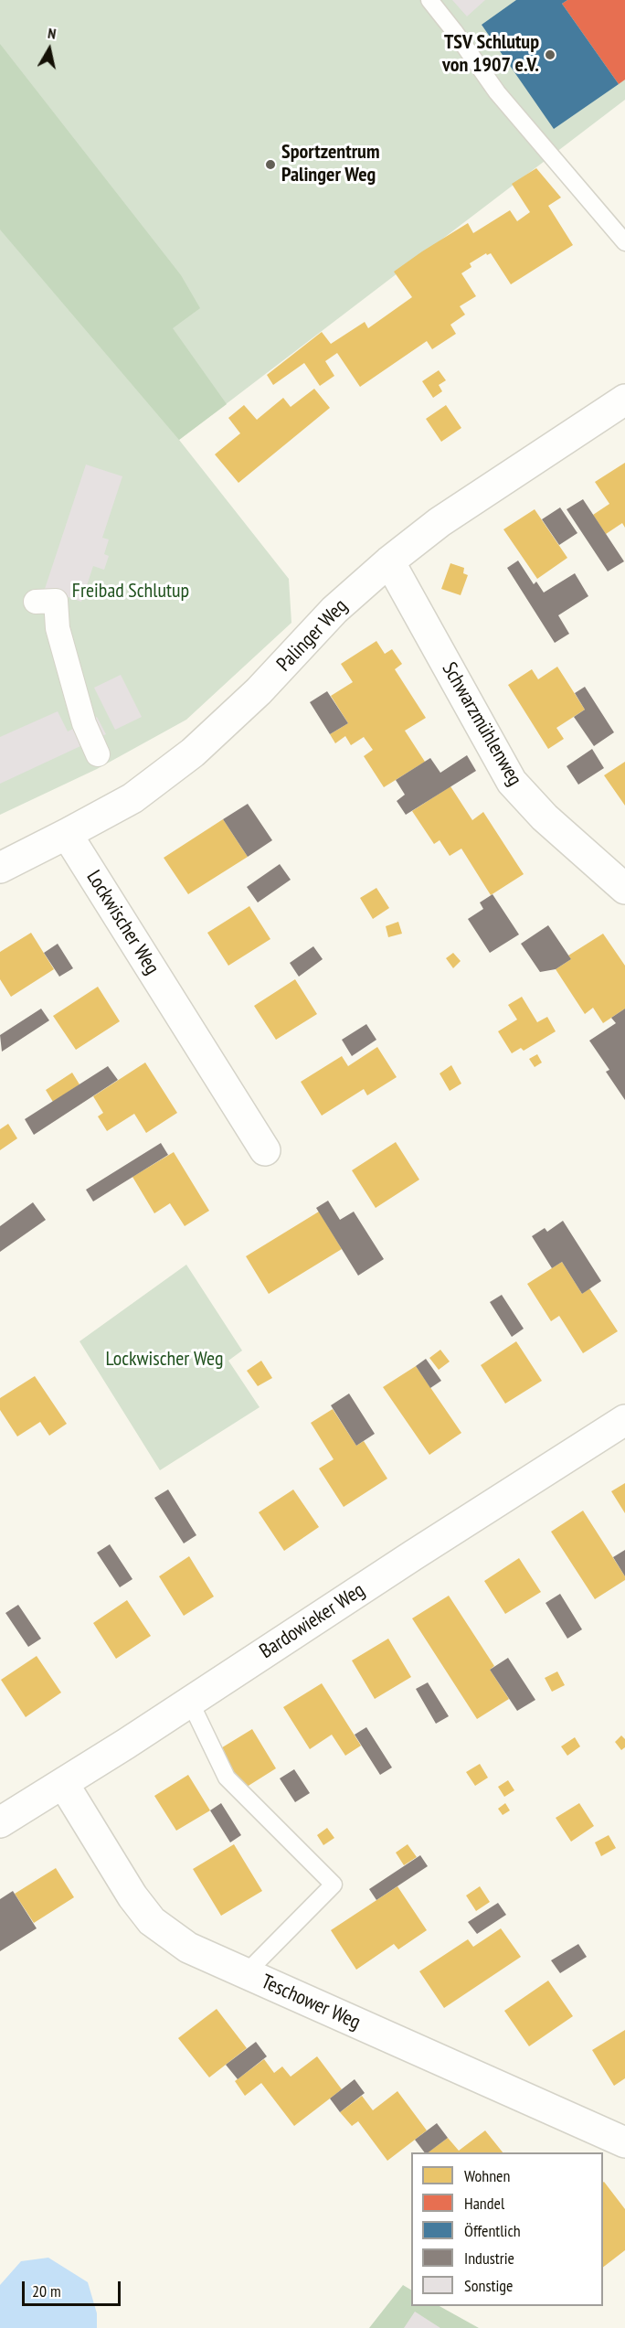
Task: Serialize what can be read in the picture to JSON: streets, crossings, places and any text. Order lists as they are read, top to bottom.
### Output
{
  "streets": {
    "street": [
      "Palinger Weg",
      "Schwarzmühlenweg",
      "Lockwischer Weg",
      "Bardowieker Weg",
      "Teschower Weg"
    ]
  },
  "crossings": [
    ["Palinger Weg", "Schwarzmühlenweg"],
    ["Palinger Weg", "Lockwischer Weg"],
    ["Bardowieker Weg", "Teschower Weg"]
  ],
  "parks": ["Freibad Schlutup", "Lockwischer Weg"],
  "places": ["TSV Schlutup von 1907 e.V.", "Sportzentrum Palinger Weg"],
  "legend": [
    "Wohnen",
    "Handel",
    "Öffentlich",
    "Industrie",
    "Sonstige"
  ],
  "scale_bar": "20 m",
  "north": "top"
}
